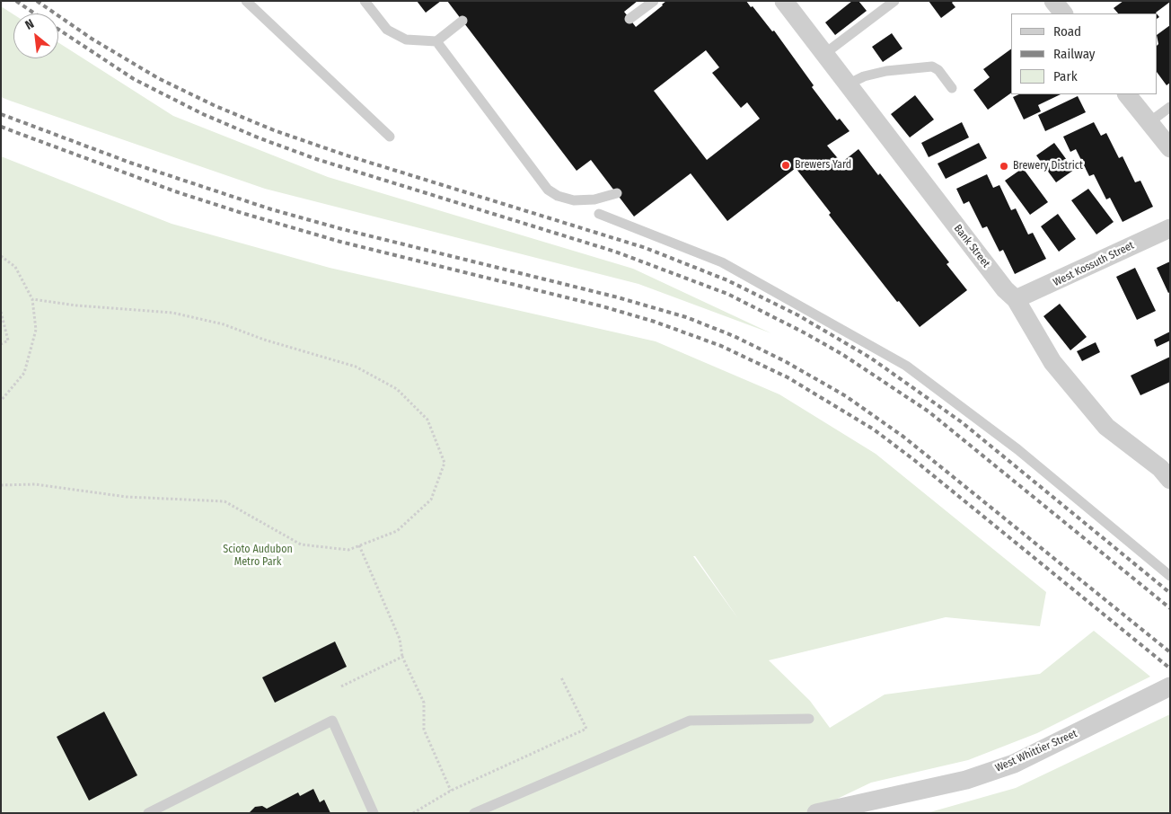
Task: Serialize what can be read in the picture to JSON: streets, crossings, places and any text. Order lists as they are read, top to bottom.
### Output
{
  "streets": {
    "street": ["Bank Street", "West Kossuth Street", "West Whittier Street"]
  },
  "crossings": [
    ["Bank Street", "West Kossuth Street"]
  ],
  "parks": ["Scioto Audubon Metro Park"],
  "places": ["Brewers Yard", "Brewery District"],
  "legend": ["Road", "Railway", "Park"],
  "north": "top left"
}
